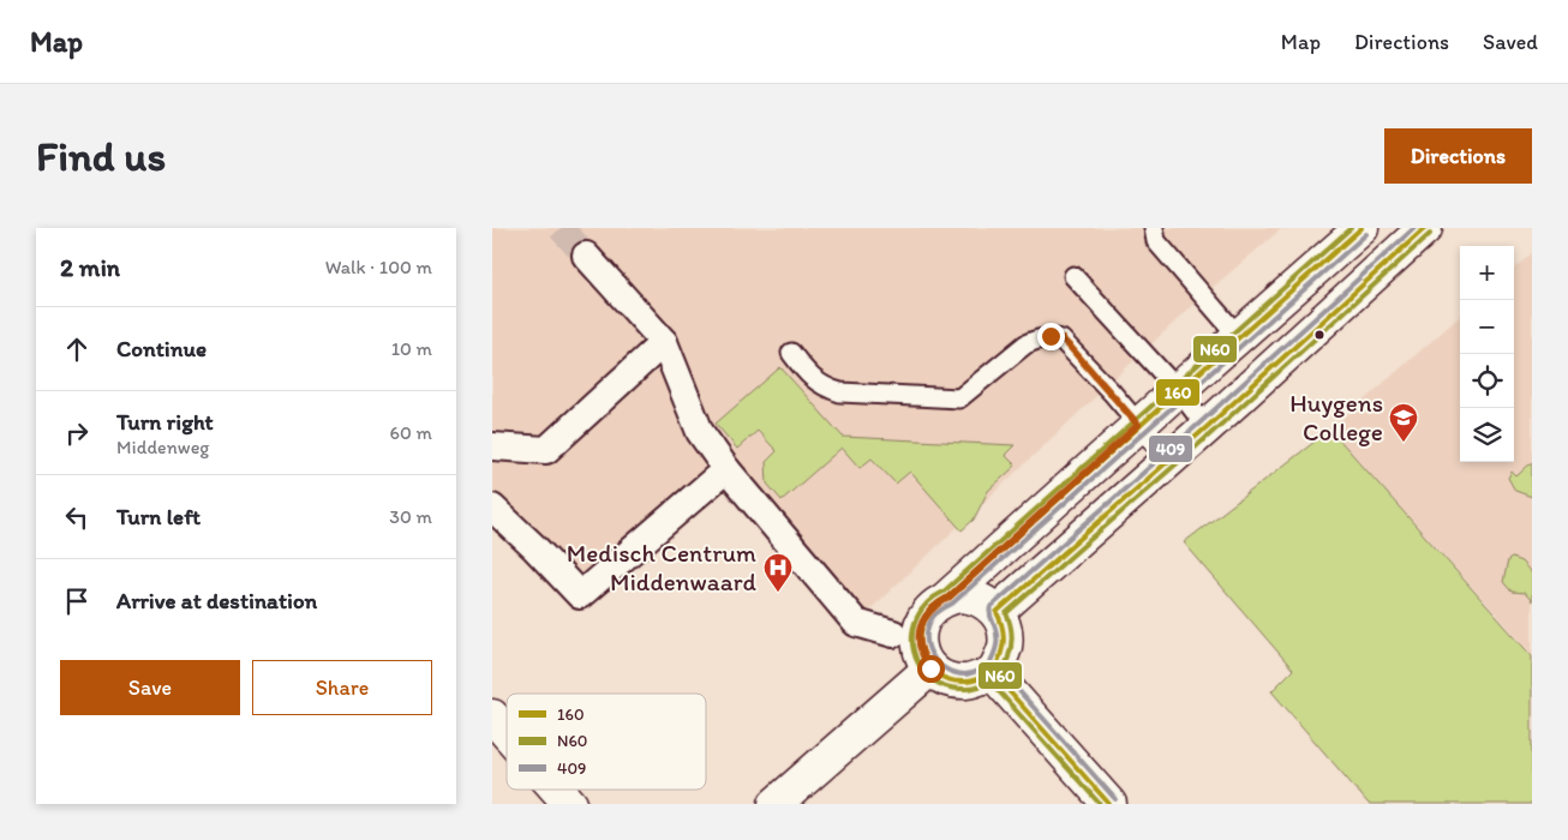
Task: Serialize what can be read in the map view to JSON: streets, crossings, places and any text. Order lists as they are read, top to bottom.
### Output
{
  "places": {
    "school or university": ["Huygens College"],
    "hospital": ["Medisch Centrum Middenwaard"]
  },
  "lines": ["transit line 160", "transit line N60", "transit line 409"],
  "legend": ["160", "N60", "409"],
  "page": {
    "header": "Map",
    "nav": ["Map", "Directions", "Saved"],
    "buttons": [
      "Directions",
      ["Save", "Share"]
    ],
    "title": "Find us",
    "heading": ["2 min", "Walk · 100 m"],
    "map_buttons": ["+", "−"],
    "list": [
      ["Continue", "10 m"],
      ["Turn right", "Middenweg", "60 m"],
      ["Turn left", "30 m"],
      "Arrive at destination"
    ]
  }
}
